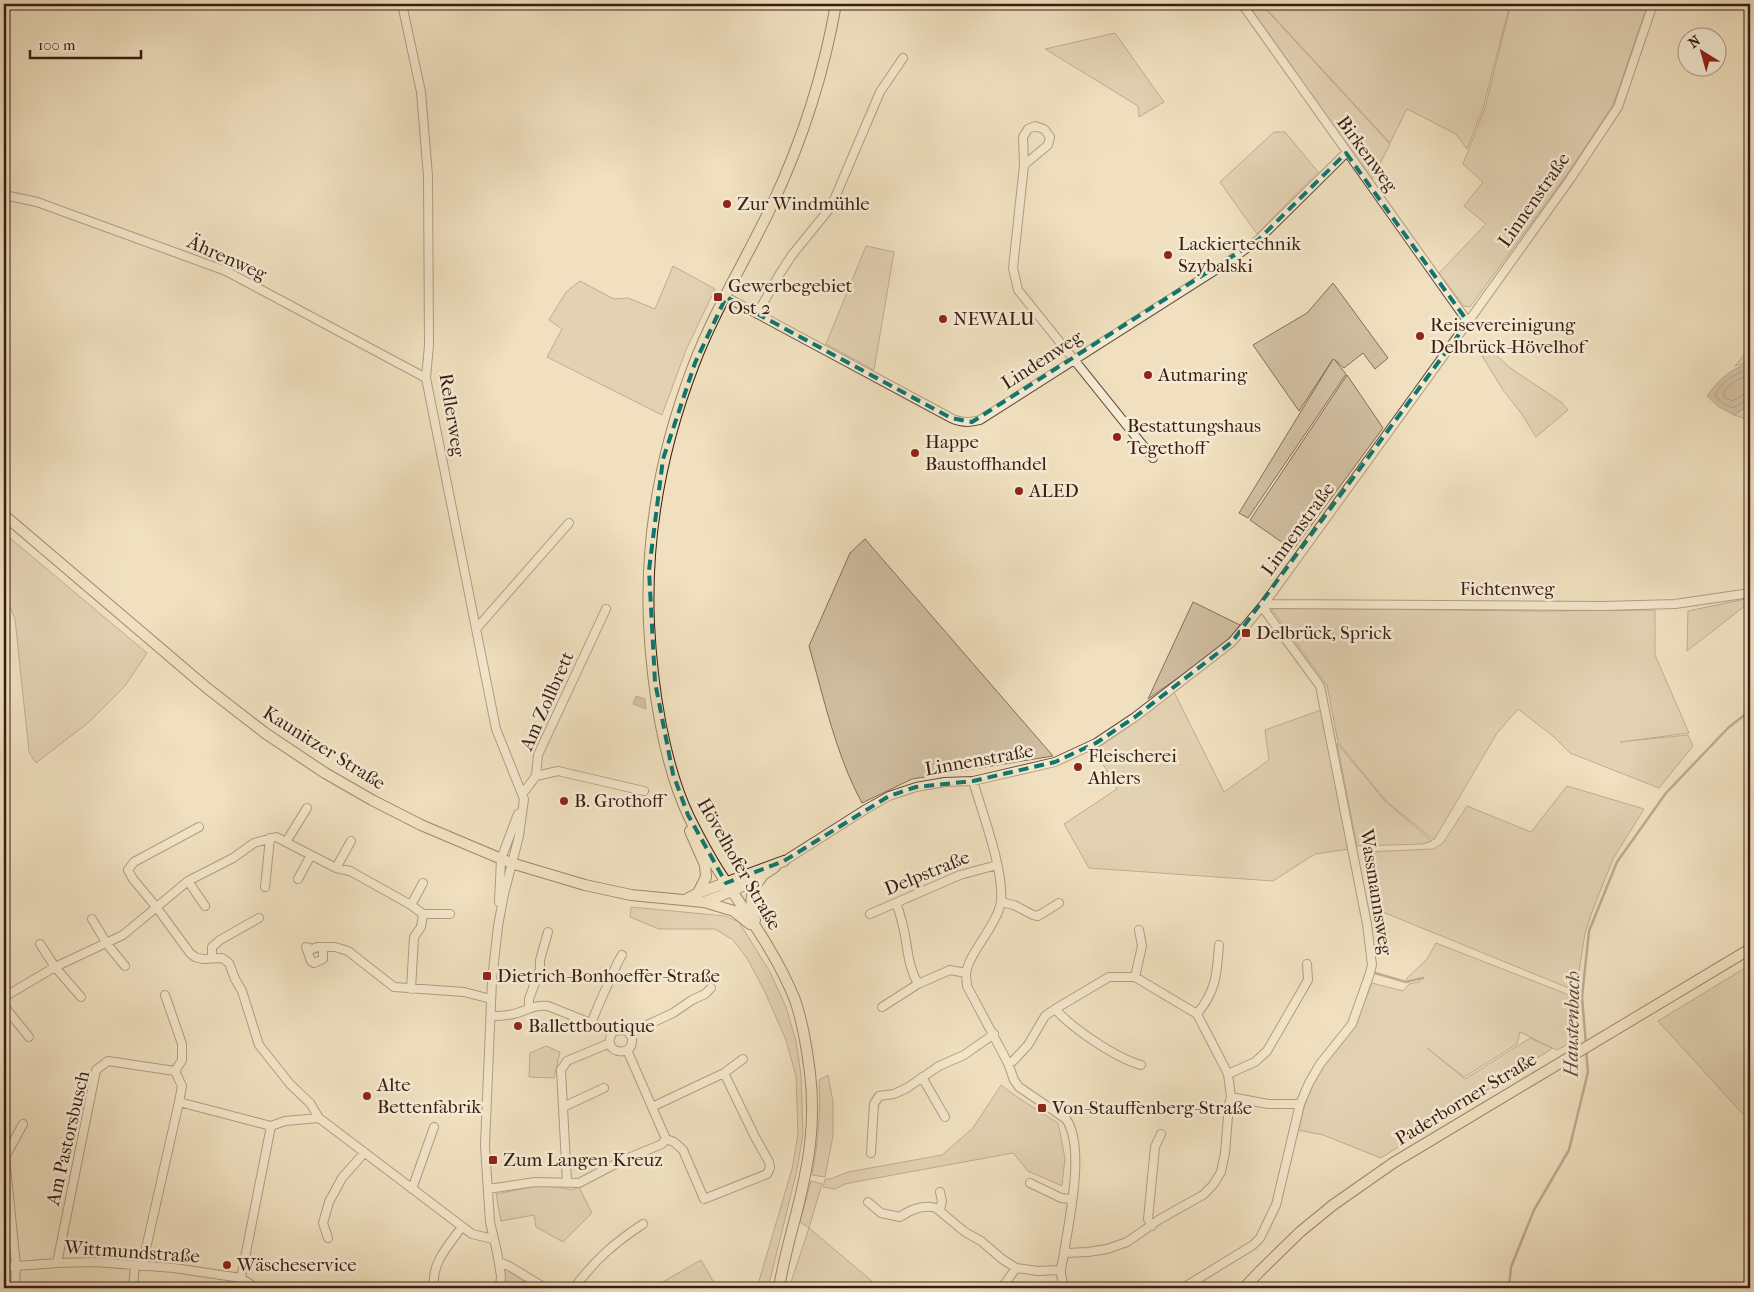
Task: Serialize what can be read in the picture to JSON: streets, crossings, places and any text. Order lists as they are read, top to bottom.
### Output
{
  "streets": {
    "main road": ["Kaunitzer Straße", "Hövelhofer Straße", "Paderborner Straße"],
    "street": [
      "Birkenweg",
      "Linnenstraße",
      "Ährenweg",
      "Lindenweg",
      "Rellerweg",
      "Fichtenweg",
      "Am Zollbrett",
      "Delpstraße",
      "Wassmannsweg",
      "Am Pastorsbusch",
      "Wittmundstraße"
    ]
  },
  "crossings": [
    ["Birkenweg", "Linnenstraße"],
    ["Birkenweg", "Lindenweg"],
    ["Linnenstraße", "Fichtenweg"],
    ["Linnenstraße", "Wassmannsweg"],
    ["Ährenweg", "Rellerweg"],
    ["Lindenweg", "Hövelhofer Straße"],
    ["Rellerweg", "Am Zollbrett"],
    ["Fichtenweg", "Wassmannsweg"],
    ["Am Pastorsbusch", "Wittmundstraße"]
  ],
  "water": ["Haustenbach"],
  "places": {
    "other": [
      "Zur Windmühle",
      "Lackiertechnik Szybalski",
      "NEWALU",
      "Reisevereinigung Delbrück-Hövelhof",
      "Autmaring",
      "Bestattungshaus Tegethoff",
      "Happe Baustoffhandel",
      "ALED",
      "Fleischerei Ahlers",
      "B. Grothoff",
      "Ballettboutique",
      "Alte Bettenfabrik",
      "Wäscheservice"
    ],
    "transit": [
      "Gewerbegebiet Ost 2",
      "Delbrück, Sprick",
      "Dietrich-Bonhoeffer-Straße",
      "Von-Stauffenberg-Straße",
      "Zum Langen Kreuz"
    ]
  },
  "scale_bar": "100 m",
  "north": "top left"
}
